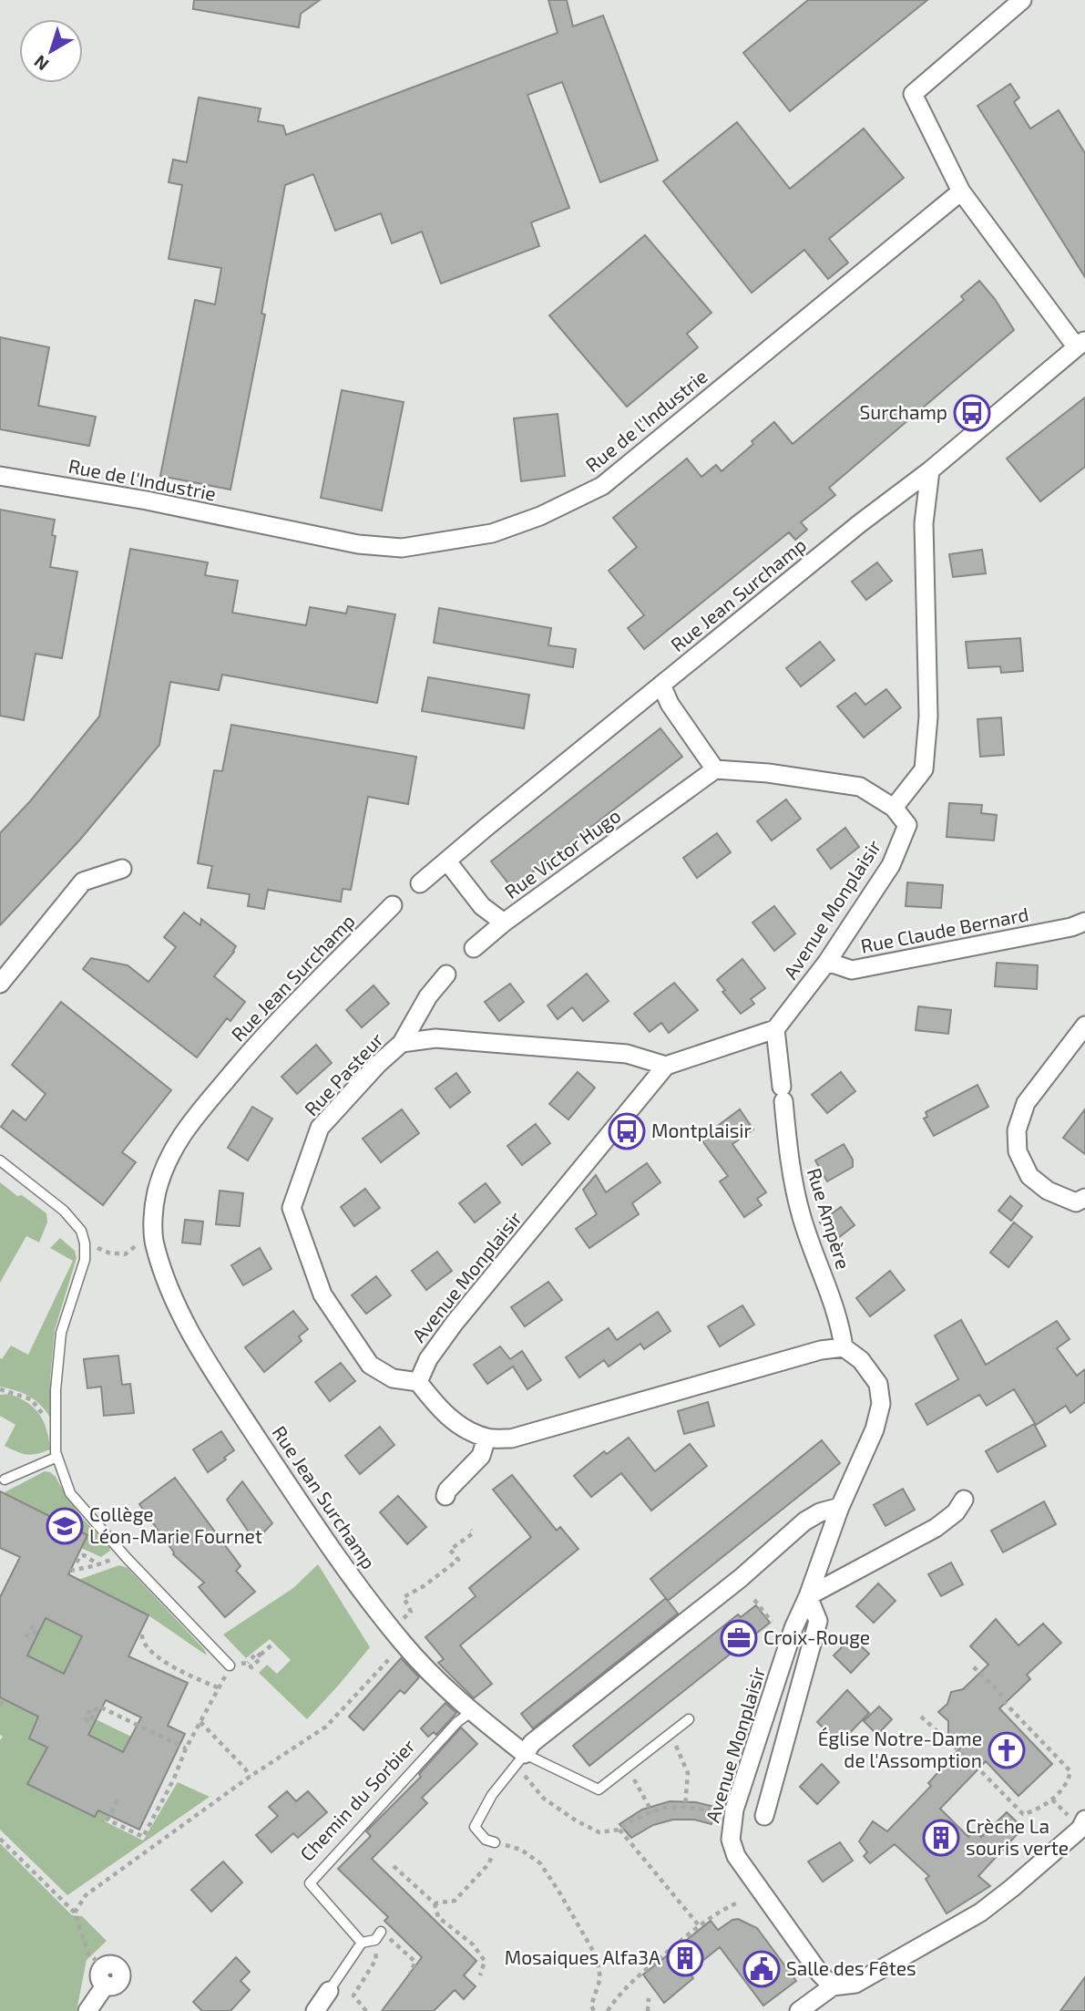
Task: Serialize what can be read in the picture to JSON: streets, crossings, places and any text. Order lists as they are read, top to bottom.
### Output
{
  "streets": {
    "street": [
      "Rue de l'Industrie",
      "Rue Jean Surchamp",
      "Rue Victor Hugo",
      "Avenue Monplaisir",
      "Rue Claude Bernard",
      "Rue Pasteur",
      "Rue Ampère"
    ],
    "lane": ["Chemin du Sorbier"]
  },
  "crossings": [
    ["Rue Jean Surchamp", "Rue Victor Hugo"],
    ["Rue Jean Surchamp", "Chemin du Sorbier"],
    ["Avenue Monplaisir", "Rue Claude Bernard"],
    ["Avenue Monplaisir", "Rue Pasteur"],
    ["Avenue Monplaisir", "Rue Ampère"]
  ],
  "places": {
    "bus stop": ["Surchamp", "Montplaisir"],
    "school or university": ["Collège Léon-Marie Fournet"],
    "office": ["Croix-Rouge"],
    "church": ["Église Notre-Dame de l'Assomption"],
    "building": ["Crèche La souris verte", "Mosaiques Alfa3A"],
    "public building": ["Salle des Fêtes"]
  },
  "north": "bottom left"
}
